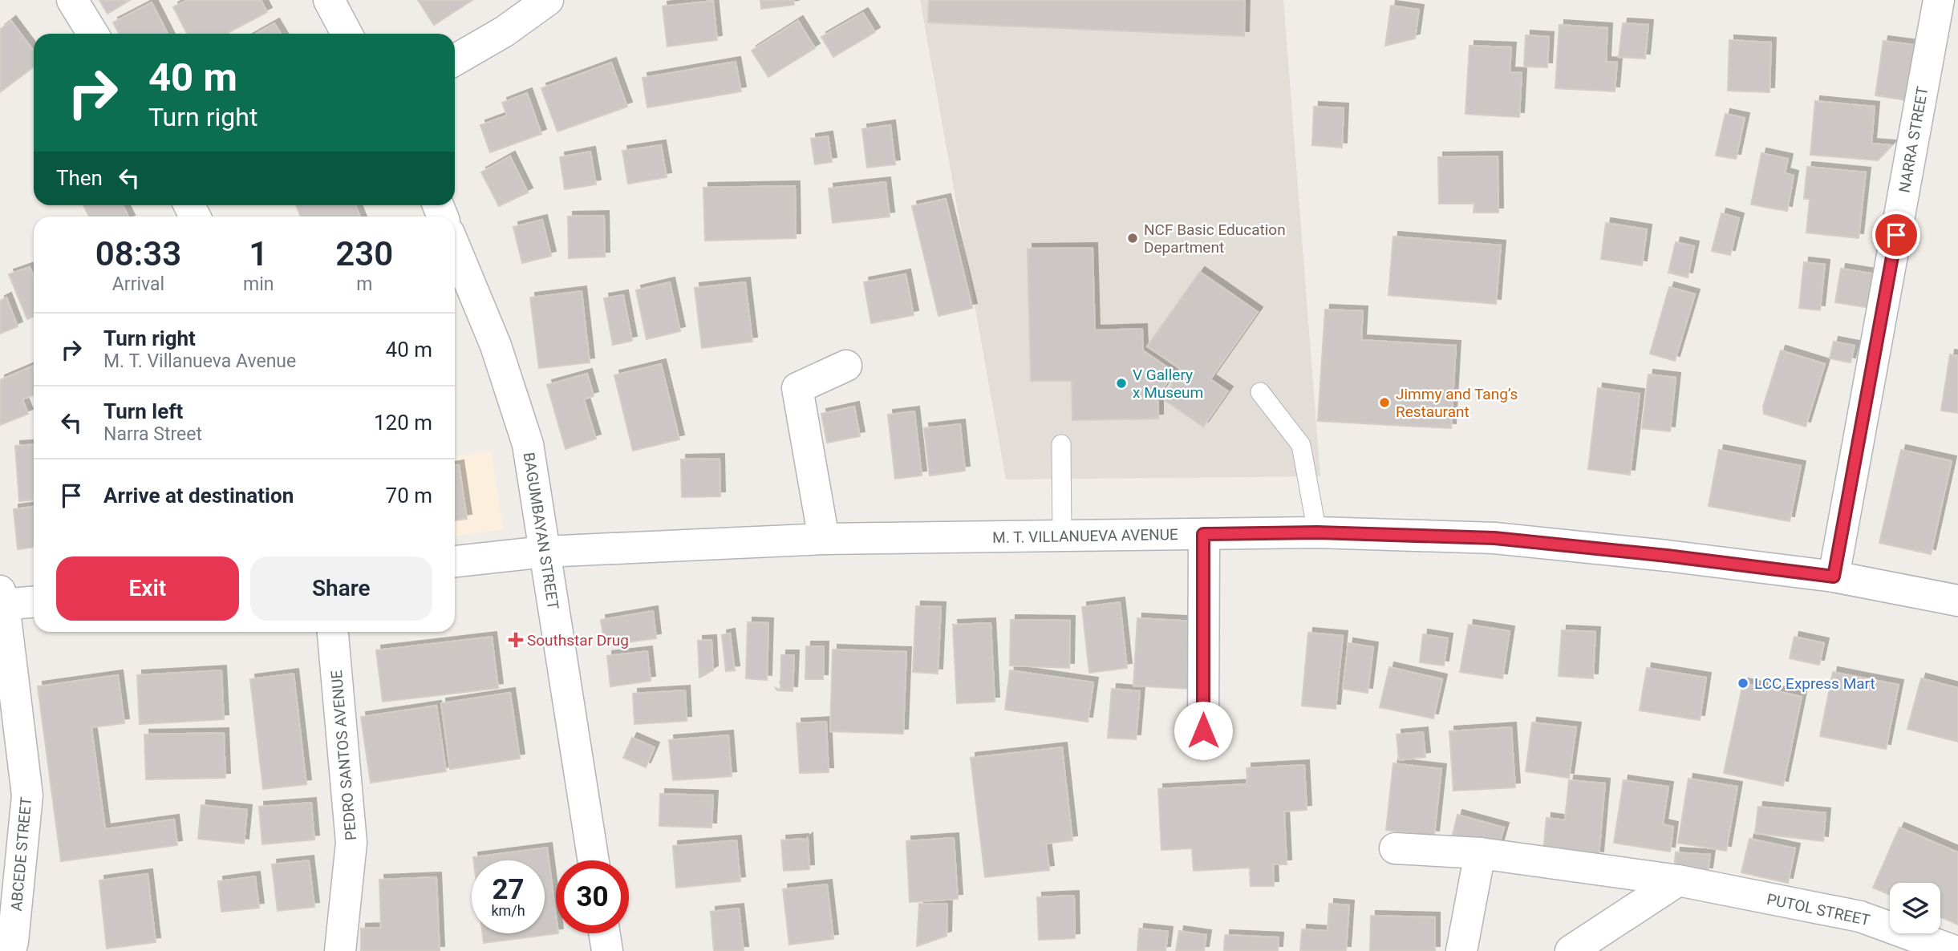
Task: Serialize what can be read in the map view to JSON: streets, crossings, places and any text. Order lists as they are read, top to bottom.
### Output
{
  "streets": {
    "street": [
      "NARRA STREET",
      "BAGUMBAYAN STREET",
      "M. T. VILLANUEVA AVENUE",
      "PEDRO SANTOS AVENUE",
      "ABCEDE STREET",
      "PUTOL STREET"
    ]
  },
  "crossings": [
    ["NARRA STREET", "M. T. VILLANUEVA AVENUE"],
    ["BAGUMBAYAN STREET", "M. T. VILLANUEVA AVENUE"]
  ],
  "places": {
    "other": [
      "NCF Basic Education Department",
      "V Gallery x Museum",
      "Jimmy and Tang’s Restaurant",
      "LCC Express Mart"
    ],
    "health": ["Southstar Drug"]
  },
  "page": {
    "turn": ["40 m", "Turn right"],
    "then": "Then",
    "eta": [
      "08:33",
      "Arrival",
      "1",
      "min",
      "230",
      "m"
    ],
    "list": [
      {
        "name": "Turn right",
        "note": "M. T. Villanueva Avenue",
        "value": "40 m"
      },
      {
        "name": "Turn left",
        "note": "Narra Street",
        "value": "120 m"
      },
      {
        "name": "Arrive at destination",
        "value": "70 m"
      }
    ],
    "buttons": ["Exit", "Share"],
    "speed": "27 km/h",
    "limit": "30"
  }
}
